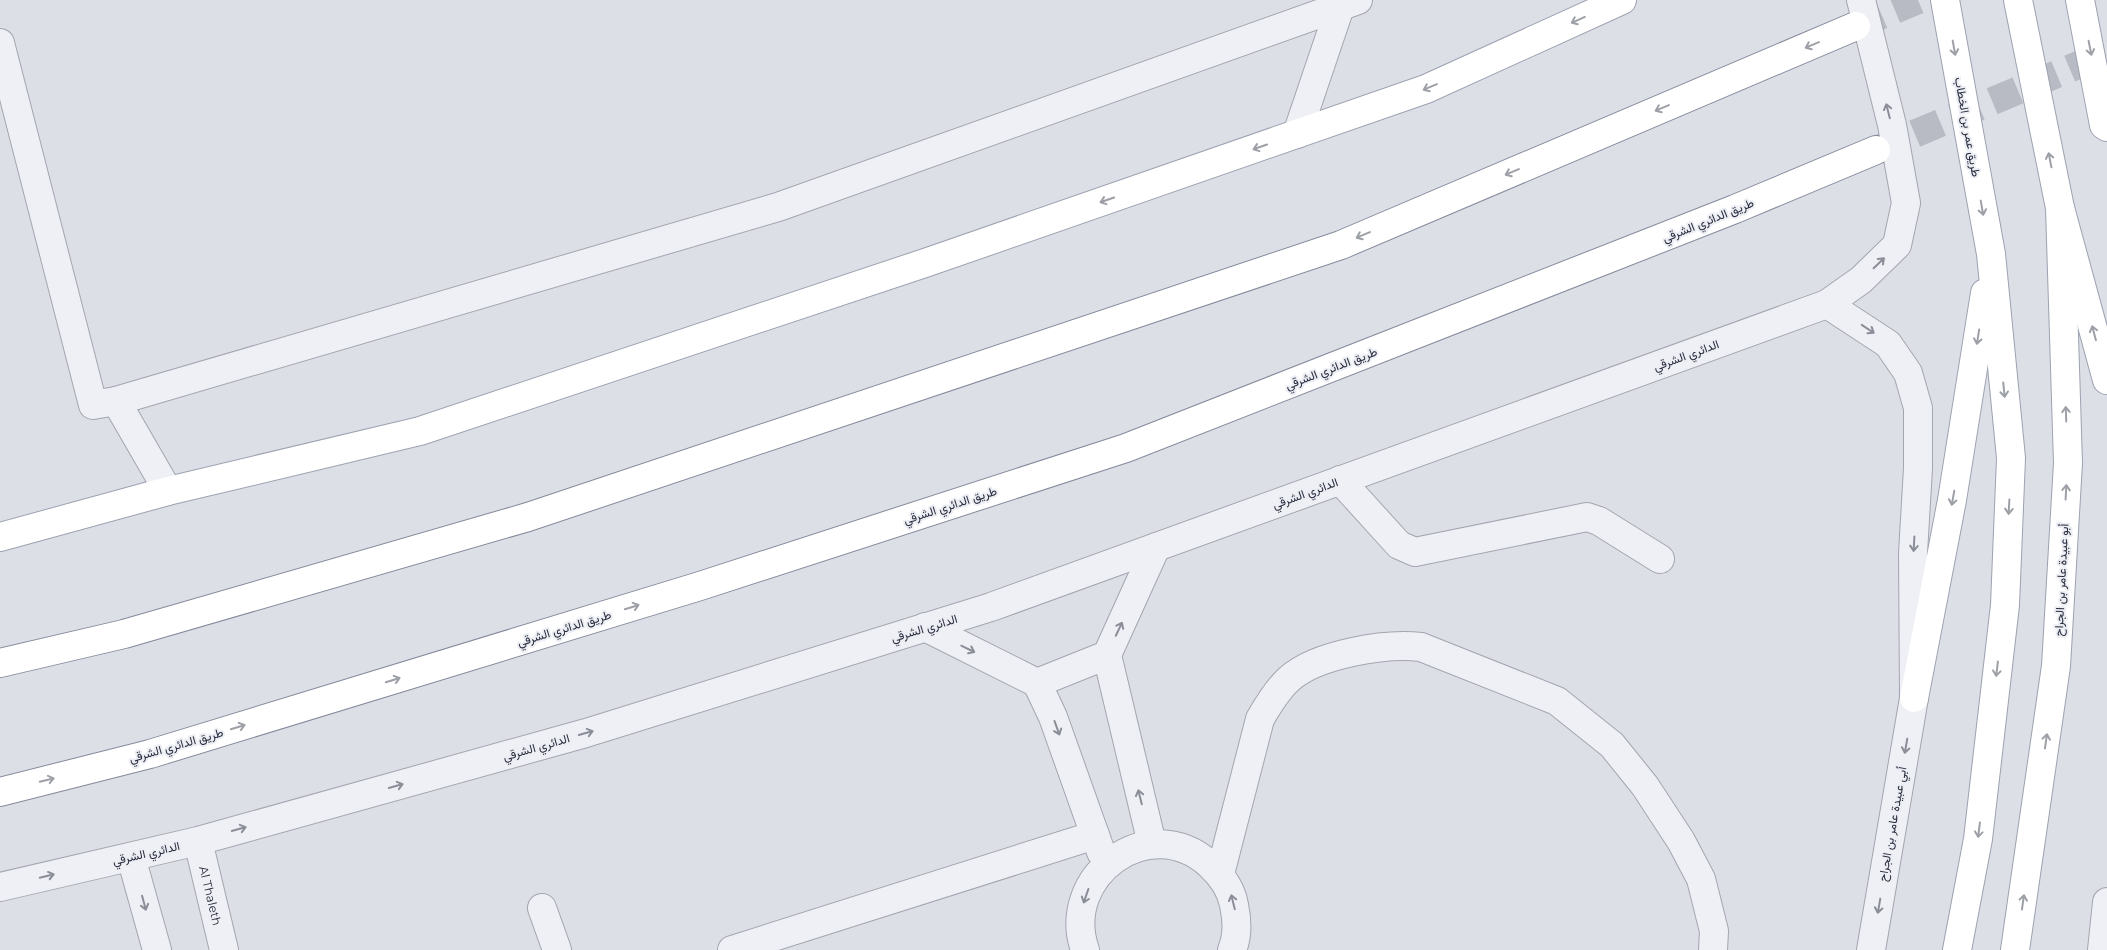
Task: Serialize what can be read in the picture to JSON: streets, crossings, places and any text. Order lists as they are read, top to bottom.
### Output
{
  "streets": {
    "main road": ["طريق عمر بن الخطاب", "طريق الدائري الشرقي", "أبو عبيدة عامر بن الجراح"],
    "street": ["الدائري الشرقي", "أبي عبيدة عامر بن الجراح", "Al Thaleth"]
  },
  "crossings": [
    ["الدائري الشرقي", "أبي عبيدة عامر بن الجراح"],
    ["الدائري الشرقي", "Al Thaleth"]
  ],
  "one_way": ["الدائري الشرقي", "أبي عبيدة عامر بن الجراح"]
}
